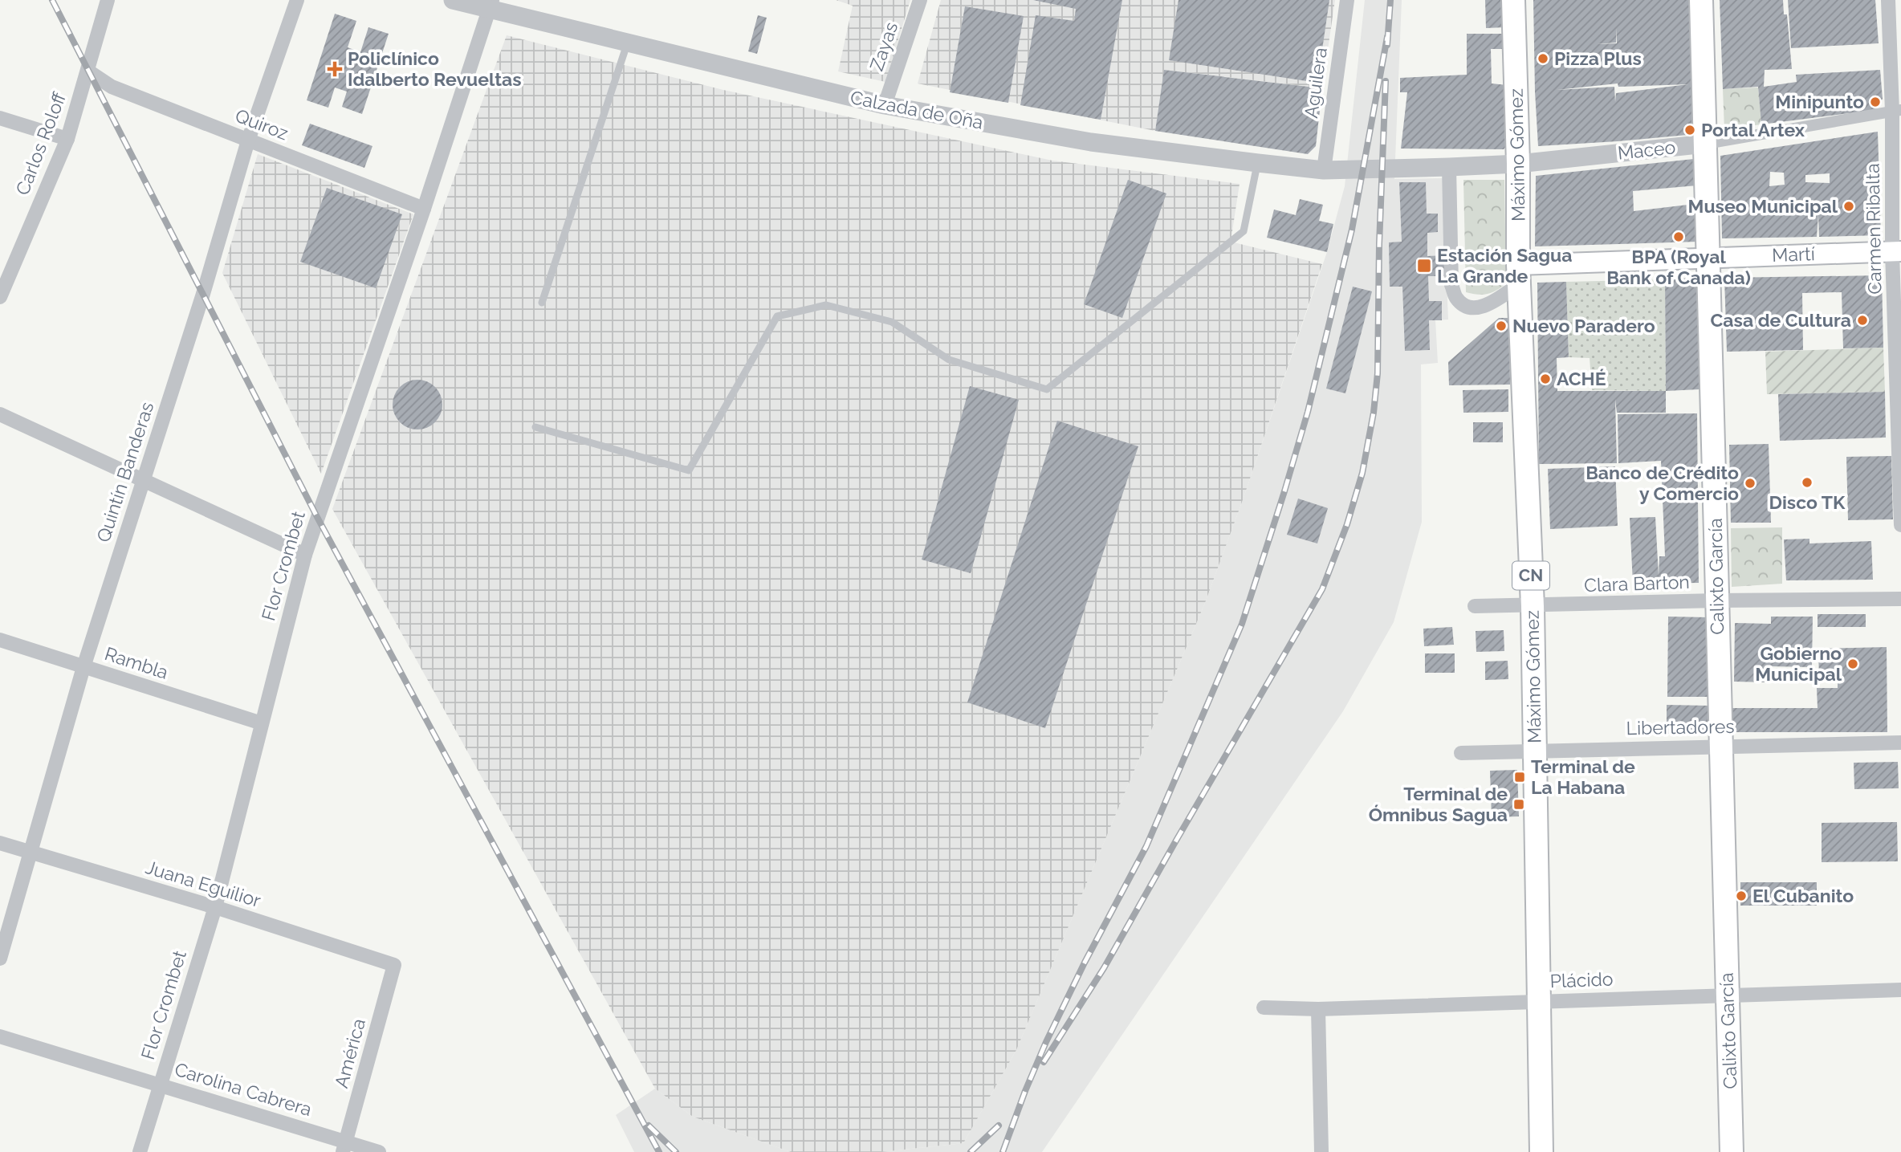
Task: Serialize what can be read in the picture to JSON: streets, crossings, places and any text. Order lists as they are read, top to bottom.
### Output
{
  "streets": {
    "main road": [
      "Máximo Gómez",
      "Martí",
      "CN",
      "Calixto García"
    ],
    "street": [
      "Zayas",
      "Aguilera",
      "Calzada de Oña",
      "Quiroz",
      "Carlos Roloff",
      "Maceo",
      "Carmen Ribalta",
      "Quintín Banderas",
      "Flor Crombet",
      "Clara Barton",
      "Rambla",
      "Libertadores",
      "Juana Eguilior",
      "Plácido",
      "América",
      "Carolina Cabrera"
    ]
  },
  "crossings": [
    ["Zayas", "Calzada de Oña"],
    ["Aguilera", "Calzada de Oña"],
    ["Calzada de Oña", "Maceo"],
    ["Calzada de Oña", "Flor Crombet"],
    ["Quiroz", "Carlos Roloff"],
    ["Quiroz", "Quintín Banderas"],
    ["Quiroz", "Flor Crombet"],
    ["Maceo", "Máximo Gómez"],
    ["Maceo", "Carmen Ribalta"],
    ["Maceo", "Calixto García"],
    ["Máximo Gómez", "Martí"],
    ["Máximo Gómez", "Clara Barton"],
    ["Máximo Gómez", "Libertadores"],
    ["Máximo Gómez", "Plácido"],
    ["Carmen Ribalta", "Martí"],
    ["Martí", "Calixto García"],
    ["Quintín Banderas", "Rambla"],
    ["Quintín Banderas", "Juana Eguilior"],
    ["Flor Crombet", "Rambla"],
    ["Flor Crombet", "Juana Eguilior"],
    ["Flor Crombet", "Carolina Cabrera"],
    ["Calixto García", "Clara Barton"],
    ["Calixto García", "Libertadores"],
    ["Calixto García", "Plácido"],
    ["Juana Eguilior", "América"],
    ["América", "Carolina Cabrera"]
  ],
  "places": {
    "other": [
      "Pizza Plus",
      "Minipunto",
      "Portal Artex",
      "Museo Municipal",
      "BPA (Royal Bank of Canada)",
      "Casa de Cultura",
      "Nuevo Paradero",
      "ACHÉ",
      "Disco TK",
      "Banco de Crédito y Comercio",
      "Gobierno Municipal",
      "El Cubanito"
    ],
    "health": ["Policlínico Idalberto Revueltas"],
    "transit": ["Estación Sagua La Grande", "Terminal de La Habana", "Terminal de Ómnibus Sagua"]
  }
}
